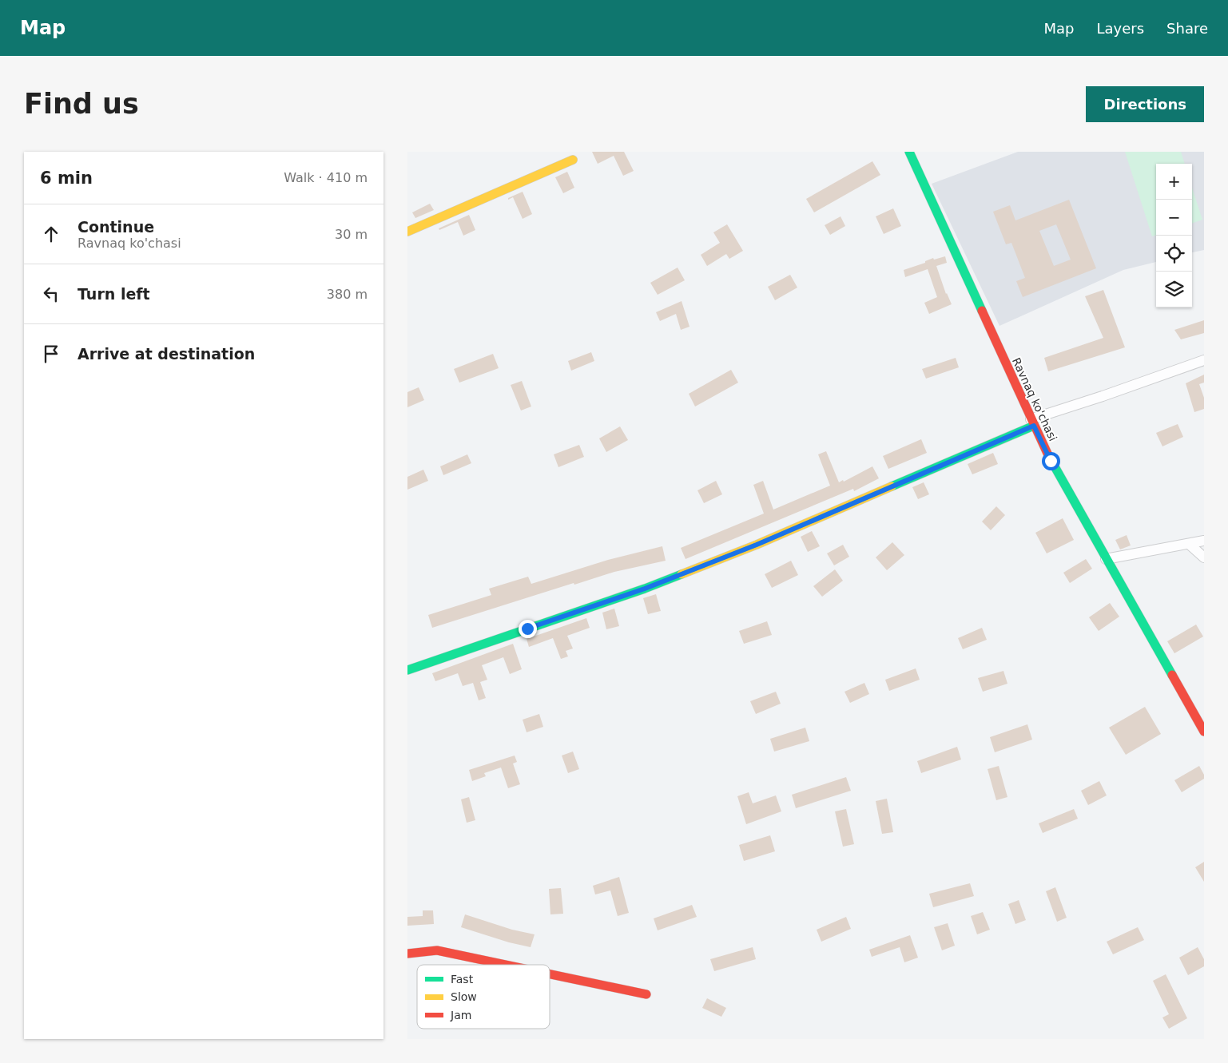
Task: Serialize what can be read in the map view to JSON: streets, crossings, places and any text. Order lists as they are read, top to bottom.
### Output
{
  "streets": {
    "street": ["Ravnaq ko'chasi"]
  },
  "legend": ["Fast", "Slow", "Jam"],
  "page": {
    "header": "Map",
    "nav": ["Map", "Layers", "Share"],
    "buttons": "Directions",
    "title": "Find us",
    "heading": ["6 min", "Walk · 410 m"],
    "map_buttons": ["+", "−"],
    "list": [
      ["Continue", "Ravnaq ko'chasi", "30 m"],
      ["Turn left", "380 m"],
      "Arrive at destination"
    ]
  }
}
